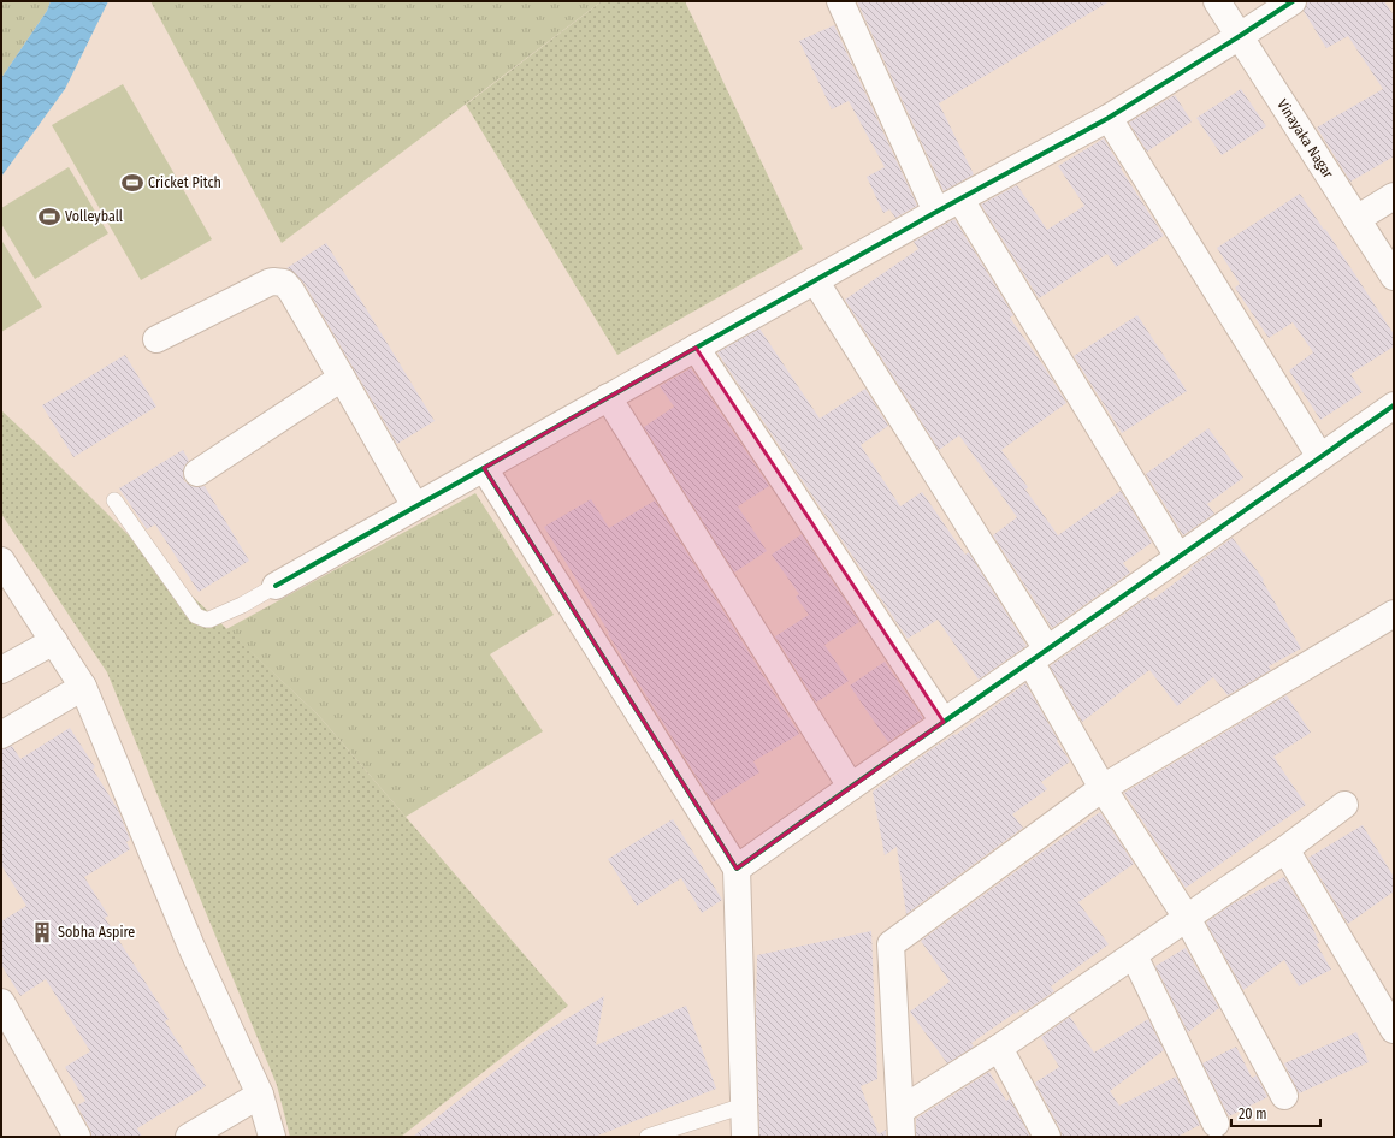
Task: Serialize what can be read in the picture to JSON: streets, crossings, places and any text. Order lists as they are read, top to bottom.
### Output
{
  "streets": {
    "street": ["Vinayaka Nagar"]
  },
  "places": {
    "sports": ["Cricket Pitch", "Volleyball"],
    "building": ["Sobha Aspire"]
  },
  "scale_bar": "20 m"
}
